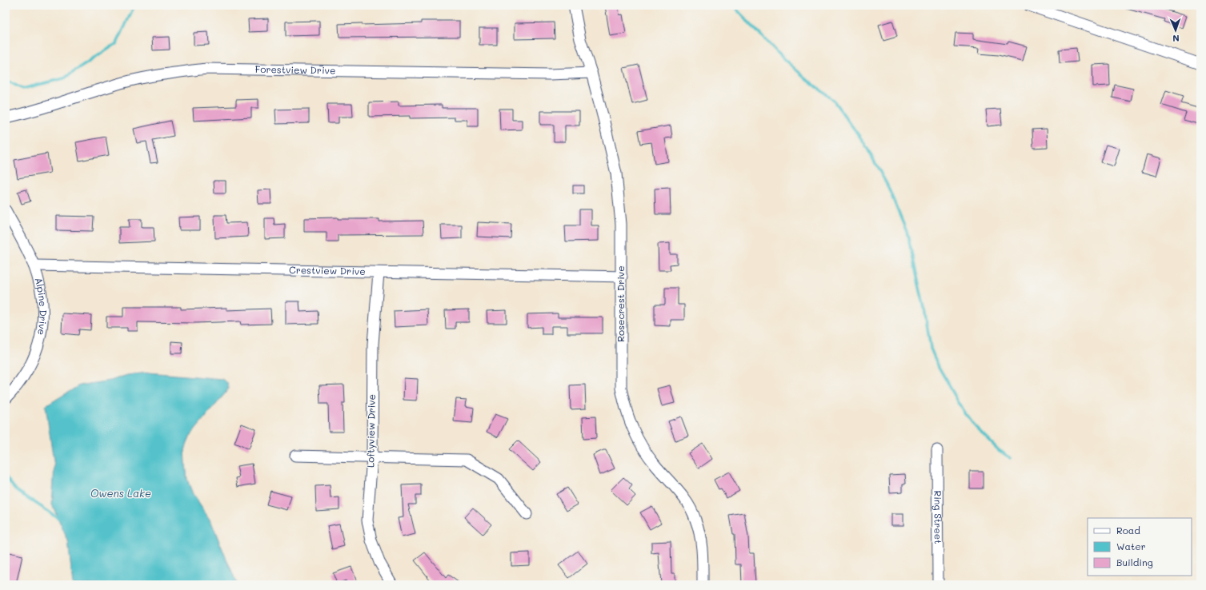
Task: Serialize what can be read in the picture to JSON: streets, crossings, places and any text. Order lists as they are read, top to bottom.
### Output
{
  "streets": {
    "street": [
      "Forestview Drive",
      "Crestview Drive",
      "Rosecrest Drive",
      "Alpine Drive",
      "Loftyview Drive",
      "Ring Street"
    ]
  },
  "crossings": [
    ["Forestview Drive", "Rosecrest Drive"],
    ["Crestview Drive", "Rosecrest Drive"],
    ["Crestview Drive", "Alpine Drive"],
    ["Crestview Drive", "Loftyview Drive"]
  ],
  "water": ["Owens Lake"],
  "legend": ["Road", "Water", "Building"],
  "north": "bottom"
}
